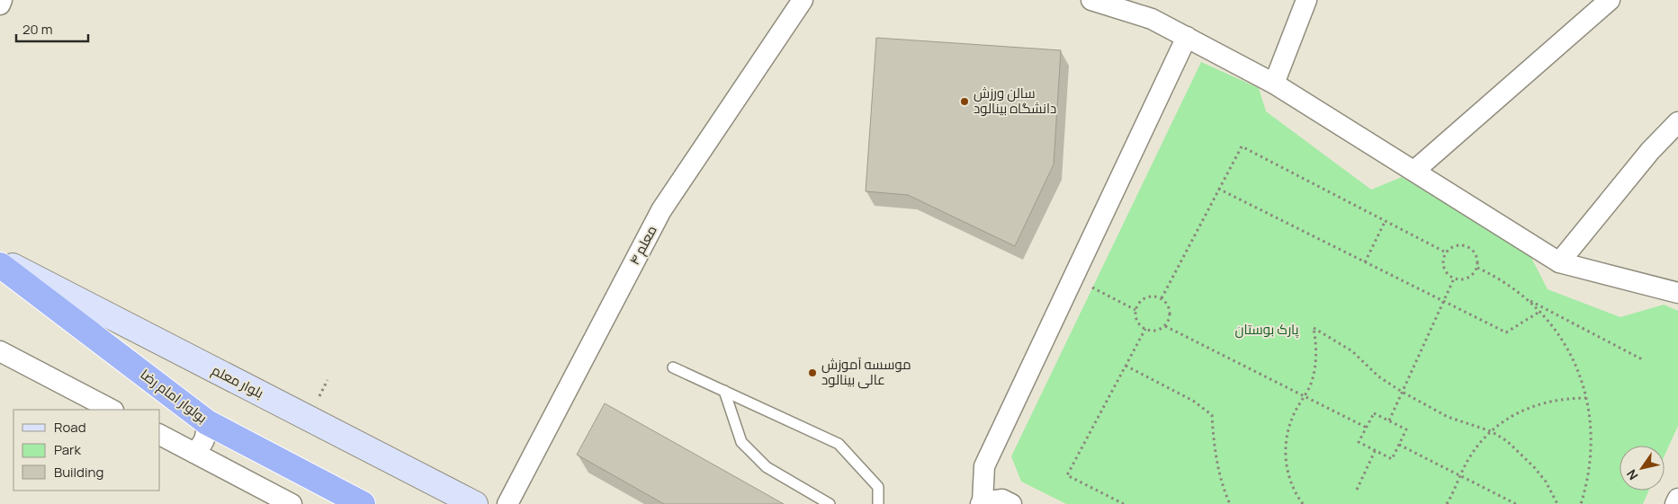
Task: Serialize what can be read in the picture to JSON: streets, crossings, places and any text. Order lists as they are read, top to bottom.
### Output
{
  "streets": {
    "highway": ["بولوار امام رضا"],
    "main road": ["بلوار معلم"],
    "street": ["معلم ۴"]
  },
  "parks": ["پارک بوستان"],
  "places": ["سالن ورزش دانشگاه بینالود", "موسسه آموزش عالی بینالود"],
  "legend": ["Road", "Park", "Building"],
  "scale_bar": "20 m",
  "north": "bottom left"
}
